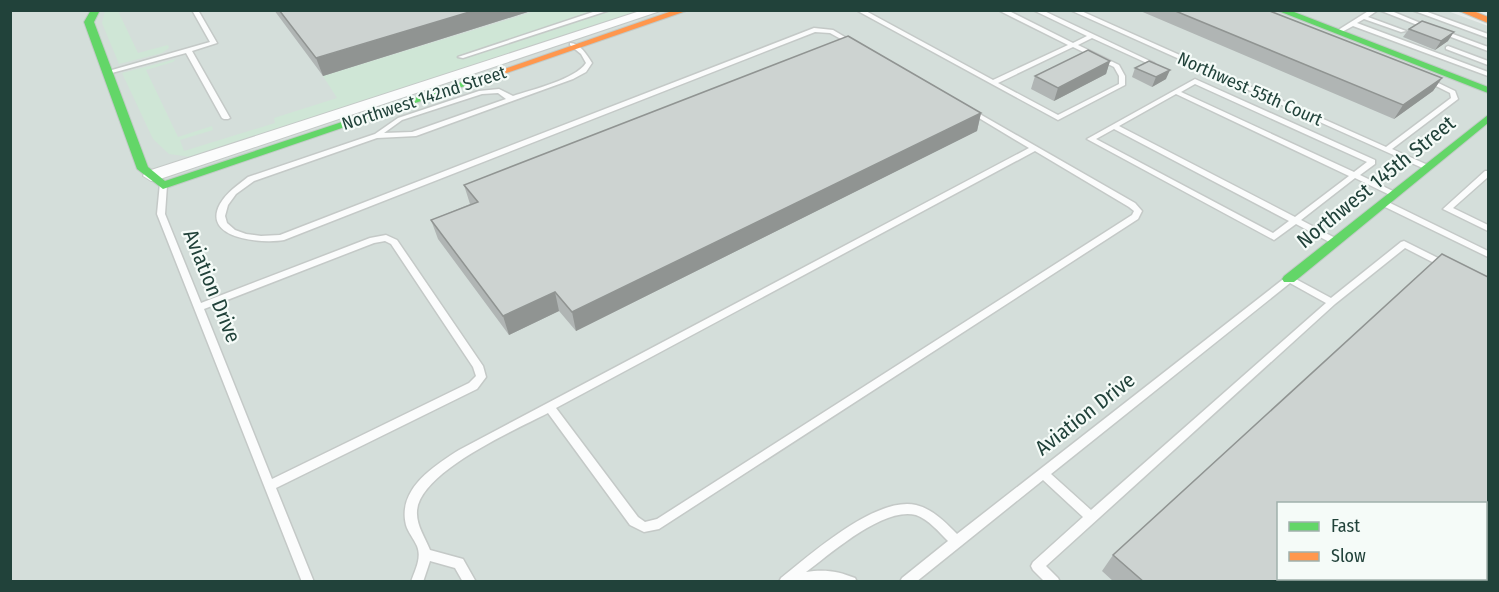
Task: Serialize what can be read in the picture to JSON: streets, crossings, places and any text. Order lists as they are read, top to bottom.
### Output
{
  "streets": {
    "street": ["Northwest 142nd Street", "Northwest 145th Street"],
    "lane": ["Northwest 55th Court", "Aviation Drive"]
  },
  "crossings": [
    ["Northwest 55th Court", "Northwest 145th Street"],
    ["Northwest 142nd Street", "Aviation Drive"],
    ["Northwest 145th Street", "Aviation Drive"]
  ],
  "legend": ["Fast", "Slow"]
}
